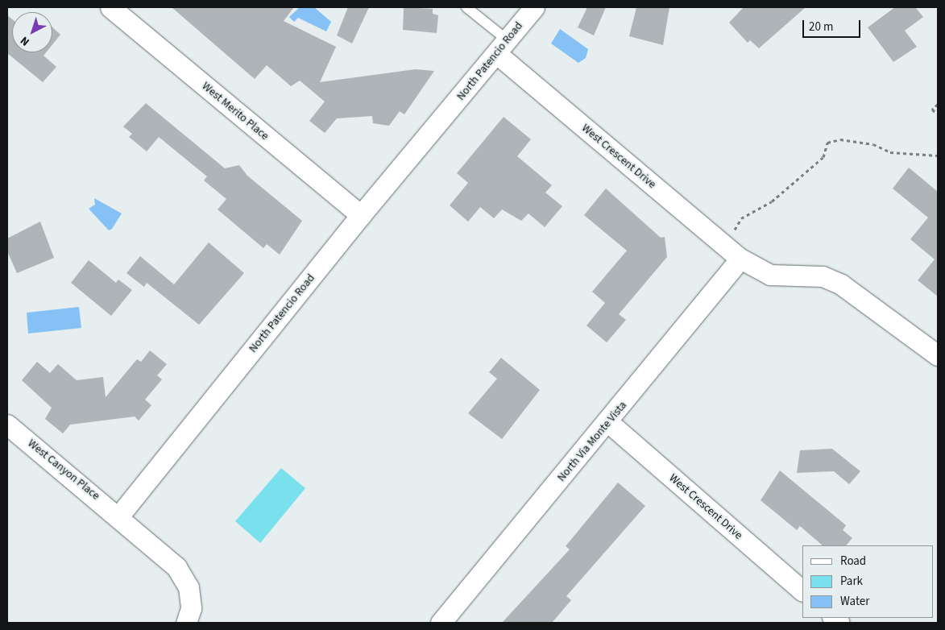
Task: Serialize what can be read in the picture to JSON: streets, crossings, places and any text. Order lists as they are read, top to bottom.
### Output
{
  "streets": {
    "street": [
      "North Patencio Road",
      "West Merito Place",
      "West Crescent Drive",
      "North Via Monte Vista",
      "West Canyon Place"
    ]
  },
  "crossings": [
    ["North Patencio Road", "West Merito Place"],
    ["North Patencio Road", "West Crescent Drive"],
    ["North Patencio Road", "West Canyon Place"],
    ["West Crescent Drive", "North Via Monte Vista"]
  ],
  "legend": ["Road", "Park", "Water"],
  "scale_bar": "20 m",
  "north": "bottom left"
}
